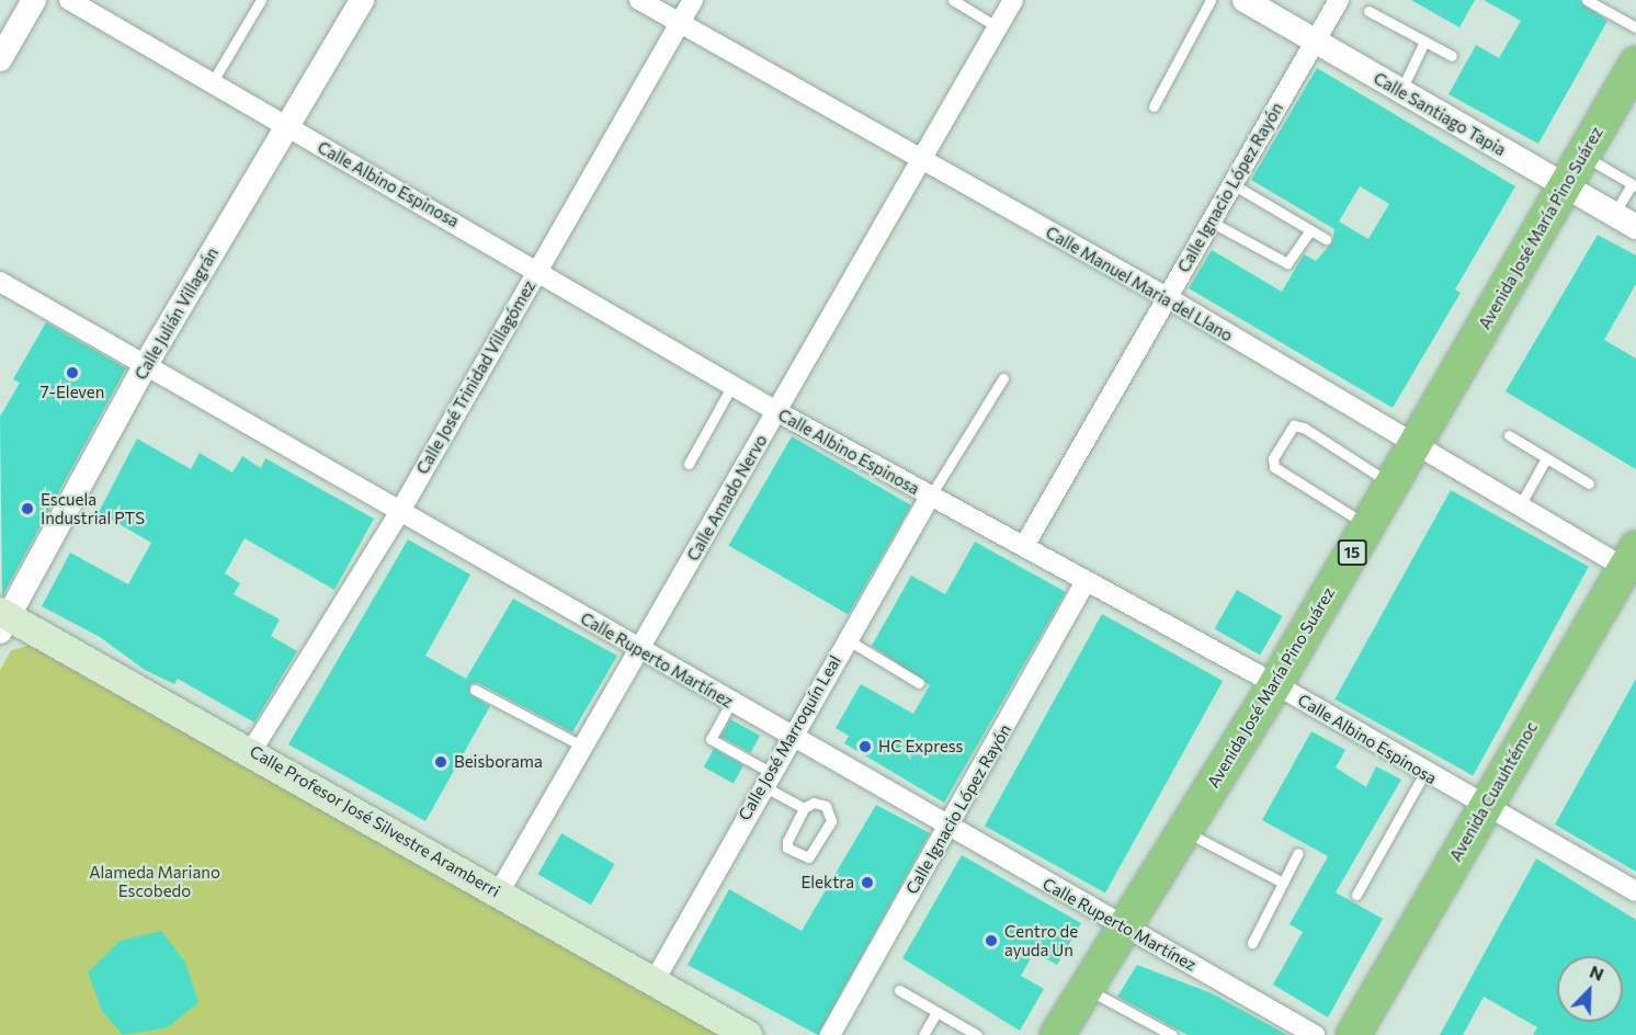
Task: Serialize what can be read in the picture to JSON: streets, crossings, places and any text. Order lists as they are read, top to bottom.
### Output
{
  "streets": {
    "highway": ["Avenida José María Pino Suárez", "15", "Avenida Cuauhtémoc"],
    "main road": ["Calle Profesor José Silvestre Aramberri"],
    "street": [
      "Calle Santiago Tapia",
      "Calle Albino Espinosa",
      "Calle Ignacio López Rayón",
      "Calle Manuel Maria del Llano",
      "Calle Julián Villagrán",
      "Calle José Trinidad Villagómez",
      "Calle Amado Nervo",
      "Calle Ruperto Martínez",
      "Calle José Marroquín Leal"
    ]
  },
  "crossings": [
    ["Calle Santiago Tapia", "Calle Ignacio López Rayón"],
    ["Calle Santiago Tapia", "Avenida José María Pino Suárez"],
    ["Calle Albino Espinosa", "Calle Ignacio López Rayón"],
    ["Calle Albino Espinosa", "Avenida José María Pino Suárez"],
    ["Calle Albino Espinosa", "Calle Julián Villagrán"],
    ["Calle Albino Espinosa", "Calle José Trinidad Villagómez"],
    ["Calle Albino Espinosa", "Calle Amado Nervo"],
    ["Calle Albino Espinosa", "Calle José Marroquín Leal"],
    ["Calle Albino Espinosa", "Avenida Cuauhtémoc"],
    ["Calle Ignacio López Rayón", "Calle Manuel Maria del Llano"],
    ["Calle Ignacio López Rayón", "Calle Ruperto Martínez"],
    ["Avenida José María Pino Suárez", "Calle Manuel Maria del Llano"],
    ["Avenida José María Pino Suárez", "Calle Ruperto Martínez"],
    ["Calle Manuel Maria del Llano", "Calle José Trinidad Villagómez"],
    ["Calle Manuel Maria del Llano", "Calle Amado Nervo"],
    ["Calle Manuel Maria del Llano", "Avenida Cuauhtémoc"],
    ["Calle Julián Villagrán", "Calle Ruperto Martínez"],
    ["Calle Julián Villagrán", "Calle Profesor José Silvestre Aramberri"],
    ["Calle José Trinidad Villagómez", "Calle Ruperto Martínez"],
    ["Calle José Trinidad Villagómez", "Calle Profesor José Silvestre Aramberri"],
    ["Calle Amado Nervo", "Calle Ruperto Martínez"],
    ["Calle Amado Nervo", "Calle Profesor José Silvestre Aramberri"],
    ["Calle Ruperto Martínez", "Calle José Marroquín Leal"],
    ["Calle José Marroquín Leal", "Calle Profesor José Silvestre Aramberri"]
  ],
  "parks": ["Alameda Mariano Escobedo"],
  "places": [
    "7-Eleven",
    "Escuela Industrial PTS",
    "HC Express",
    "Beisborama",
    "Elektra",
    "Centro de ayuda Un"
  ],
  "north": "top right"
}
